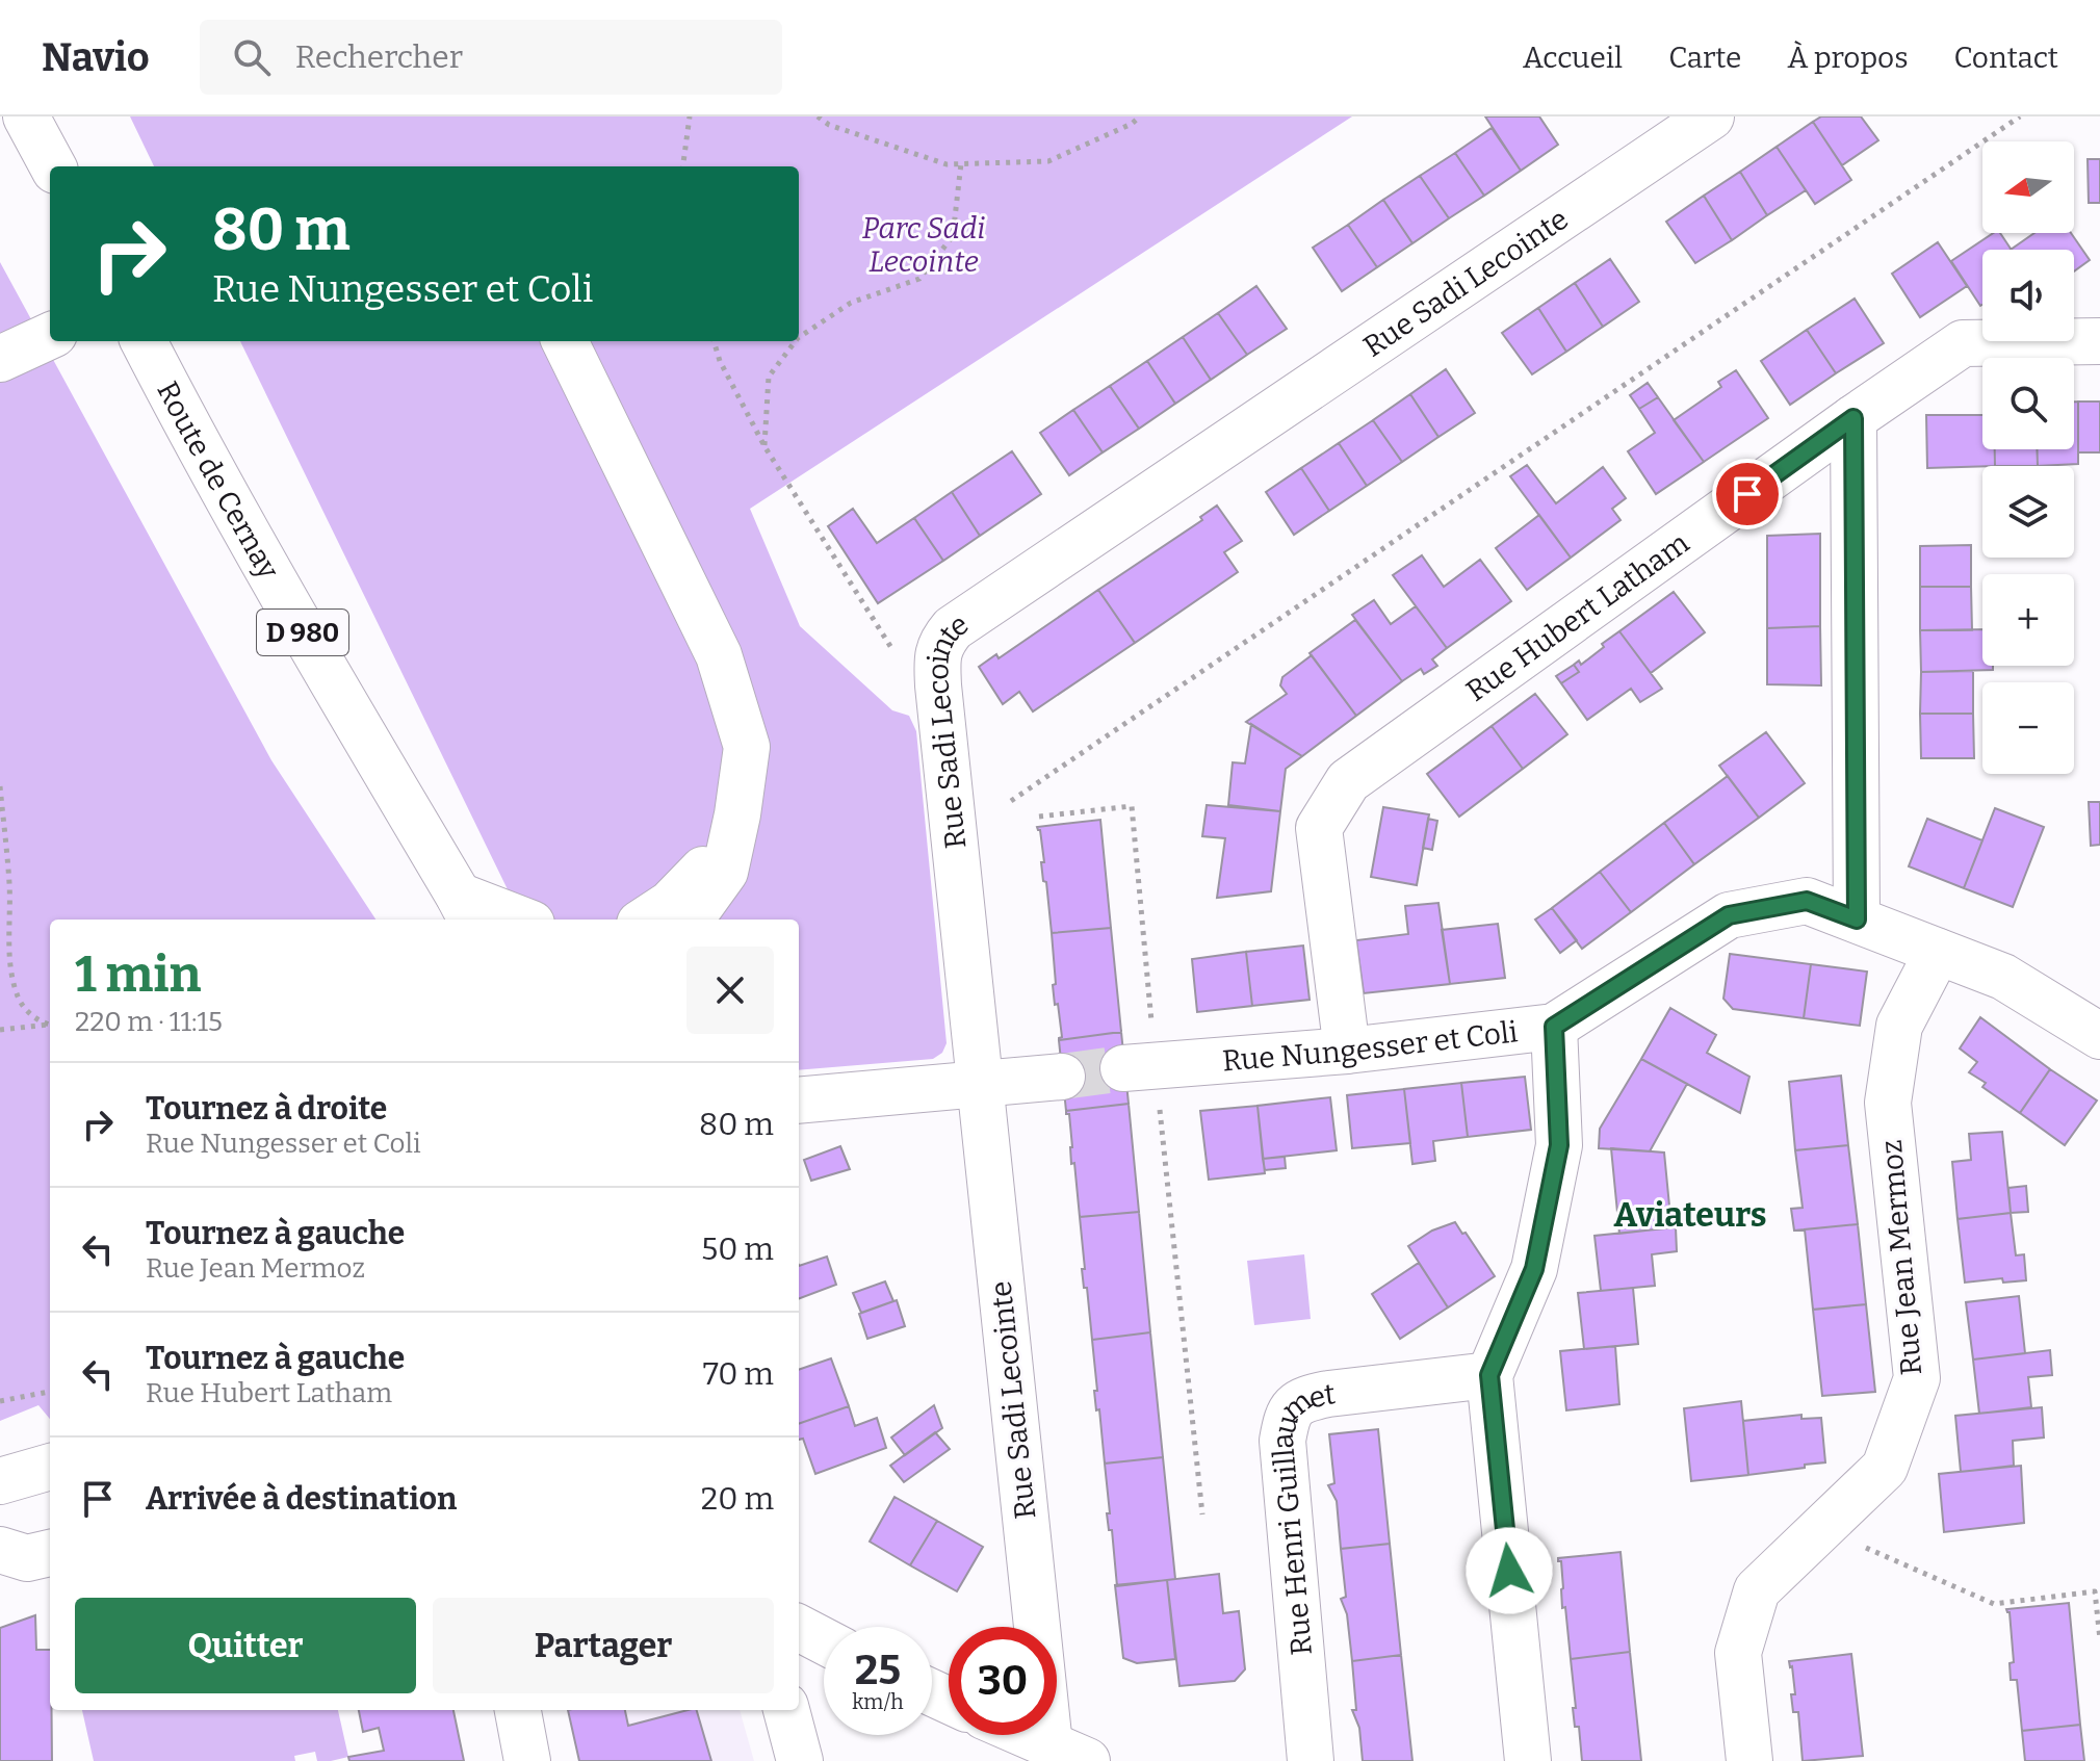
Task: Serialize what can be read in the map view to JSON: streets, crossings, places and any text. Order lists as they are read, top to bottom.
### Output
{
  "streets": {
    "street": [
      "Rue Sadi Lecointe",
      "Route de Cernay",
      "Rue Hubert Latham",
      "D 980",
      "Rue Nungesser et Coli",
      "Rue Jean Mermoz",
      "Rue Henri Guillaumet"
    ]
  },
  "crossings": [
    ["Rue Hubert Latham", "Rue Nungesser et Coli"],
    ["Rue Nungesser et Coli", "Rue Jean Mermoz"]
  ],
  "districts": ["Aviateurs"],
  "parks": ["Parc Sadi Lecointe"],
  "north": "left",
  "page": {
    "header": "Navio",
    "search": "Rechercher",
    "nav": [
      "Accueil",
      "Carte",
      "À propos",
      "Contact"
    ],
    "map_buttons": ["+", "−"],
    "turn": ["80 m", "Rue Nungesser et Coli"],
    "heading": ["1 min", "220 m · 11:15"],
    "list": [
      {
        "name": "Tournez à droite",
        "note": "Rue Nungesser et Coli",
        "value": "80 m"
      },
      {
        "name": "Tournez à gauche",
        "note": "Rue Jean Mermoz",
        "value": "50 m"
      },
      {
        "name": "Tournez à gauche",
        "note": "Rue Hubert Latham",
        "value": "70 m"
      },
      {
        "name": "Arrivée à destination",
        "value": "20 m"
      }
    ],
    "buttons": ["Quitter", "Partager"],
    "speed": "25 km/h",
    "limit": "30"
  }
}
